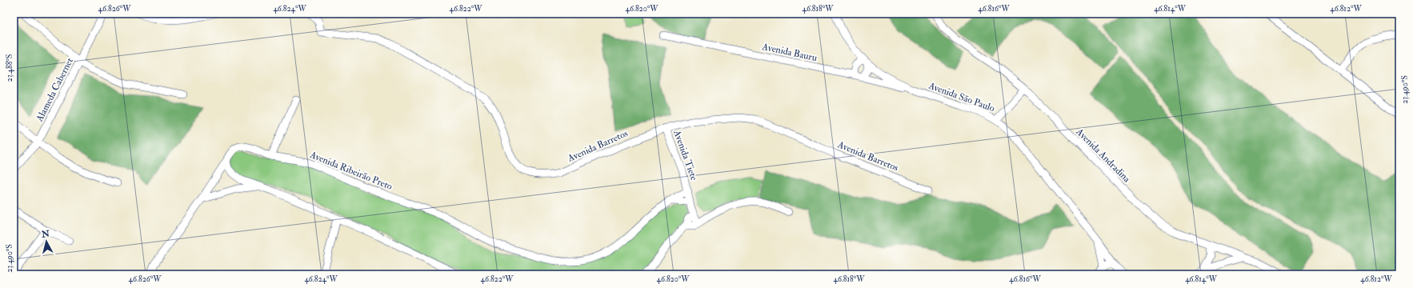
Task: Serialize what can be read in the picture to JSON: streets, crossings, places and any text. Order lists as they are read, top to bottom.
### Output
{
  "streets": {
    "street": [
      "Avenida Bauru",
      "Alameda Cabernet",
      "Avenida São Paulo",
      "Avenida Barretos",
      "Avenida Tiete",
      "Avenida Andradina",
      "Avenida Ribeirão Preto"
    ]
  },
  "crossings": [
    ["Avenida Bauru", "Avenida São Paulo"],
    ["Avenida Barretos", "Avenida Tiete"],
    ["Avenida Tiete", "Avenida Ribeirão Preto"]
  ],
  "north": "top",
  "coordinates": [
    "46.826°W",
    "46.824°W",
    "46.822°W",
    "46.820°W",
    "46.818°W",
    "46.816°W",
    "46.814°W",
    "46.812°W",
    "23.488°S",
    "23.490°S"
  ]
}
